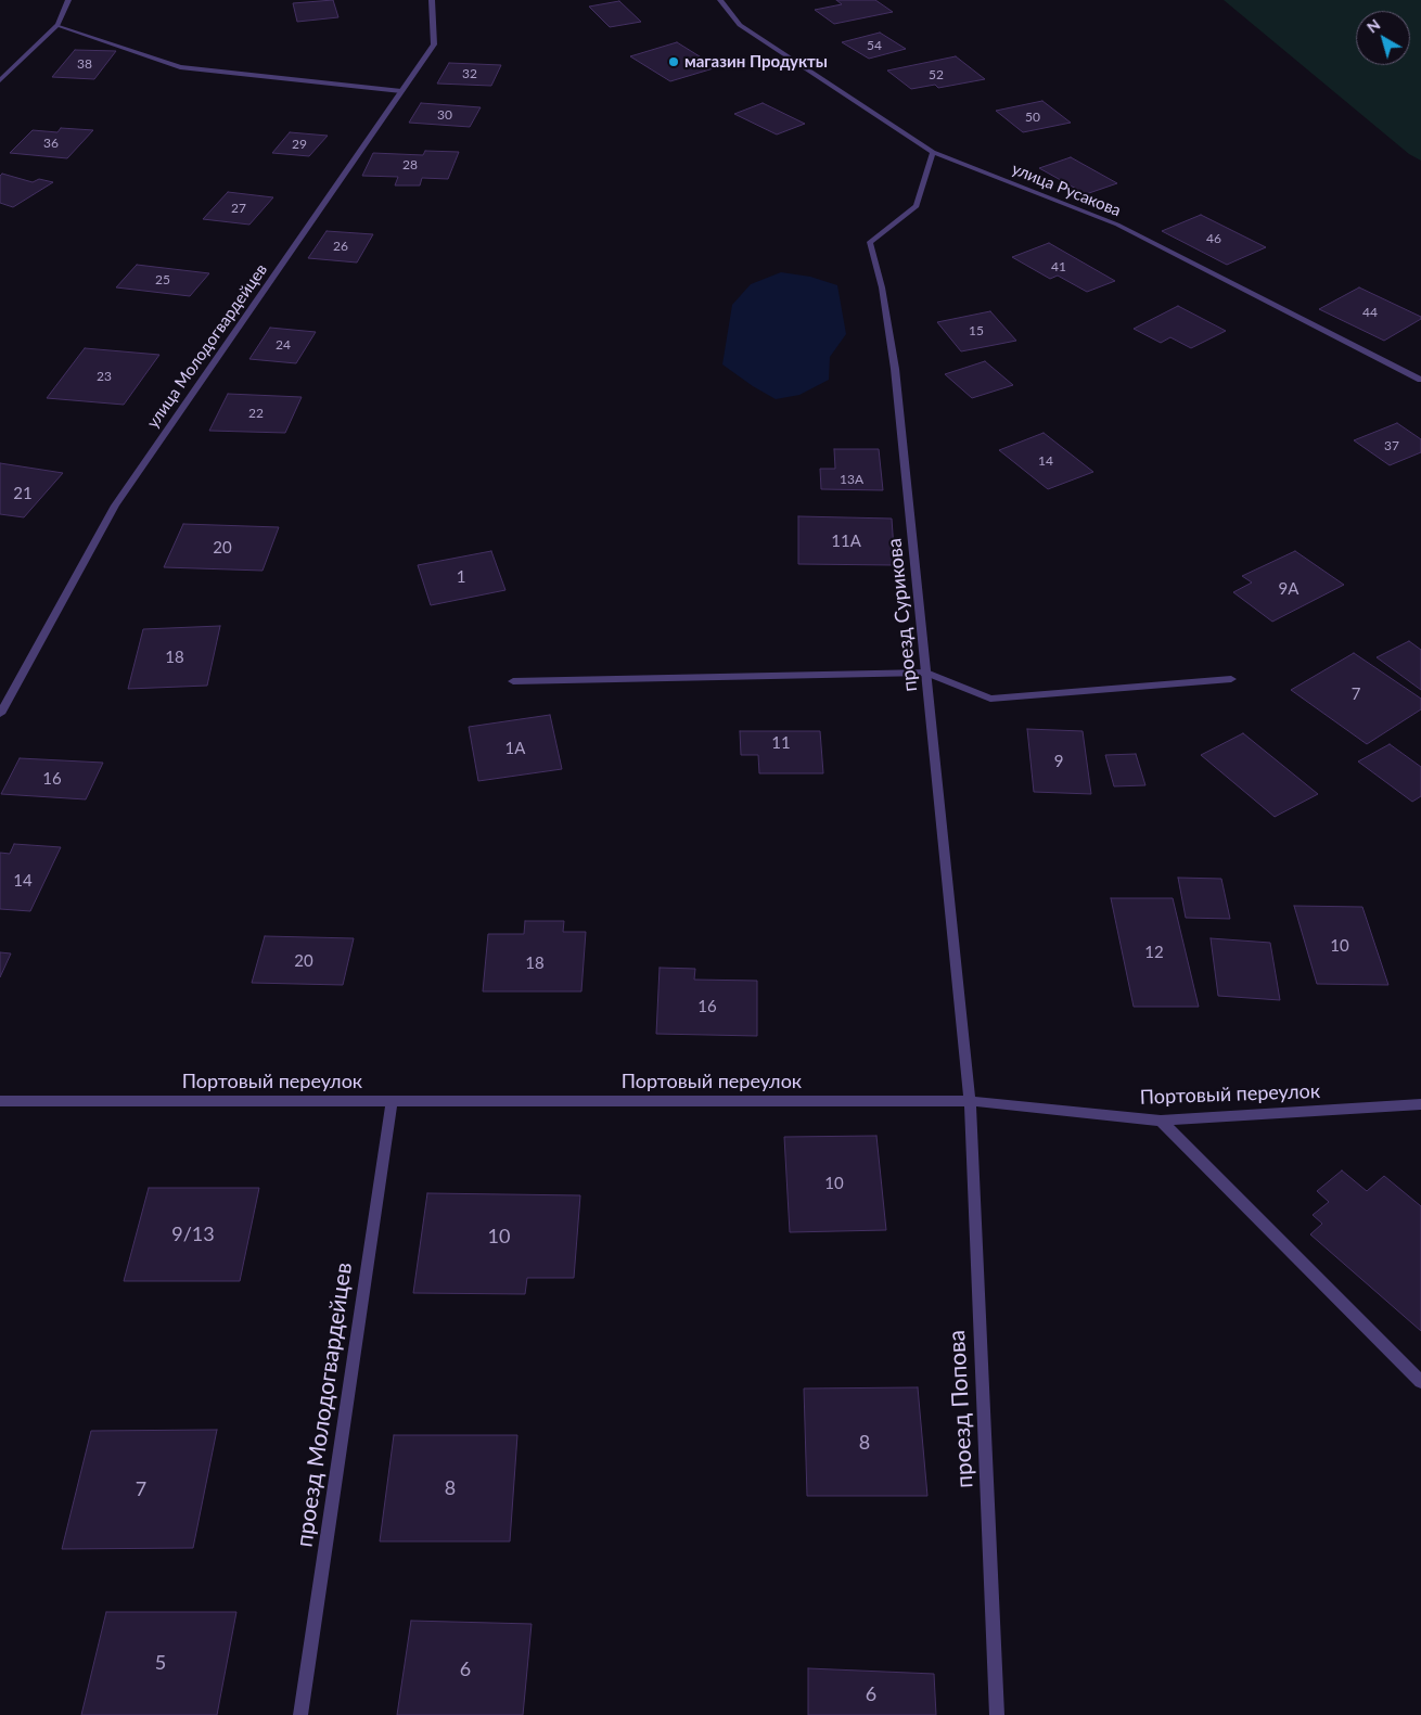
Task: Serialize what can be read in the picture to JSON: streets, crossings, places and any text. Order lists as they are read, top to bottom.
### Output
{
  "streets": {
    "street": [
      "улица Русакова",
      "улица Молодогвардейцев",
      "проезд Сурикова",
      "Портовый переулок",
      "проезд Молодогвардейцев",
      "проезд Попова"
    ]
  },
  "crossings": [
    ["улица Русакова", "проезд Сурикова"],
    ["проезд Сурикова", "Портовый переулок"],
    ["проезд Сурикова", "проезд Попова"],
    ["Портовый переулок", "проезд Молодогвардейцев"],
    ["Портовый переулок", "проезд Попова"]
  ],
  "places": ["магазин Продукты"],
  "house_numbers": [
    "54",
    "38",
    "32",
    "52",
    "30",
    "50",
    "36",
    "29",
    "28",
    "27",
    "46",
    "26",
    "41",
    "25",
    "44",
    "15",
    "24",
    "23",
    "22",
    "37",
    "14",
    "13А",
    "21",
    "11А",
    "20",
    "1",
    "9А",
    "18",
    "7",
    "11",
    "1А",
    "9",
    "16",
    "14",
    "10",
    "12",
    "20",
    "18",
    "16",
    "10",
    "9/13",
    "10",
    "8",
    "8",
    "7",
    "5",
    "6",
    "6"
  ],
  "north": "top left"
}
